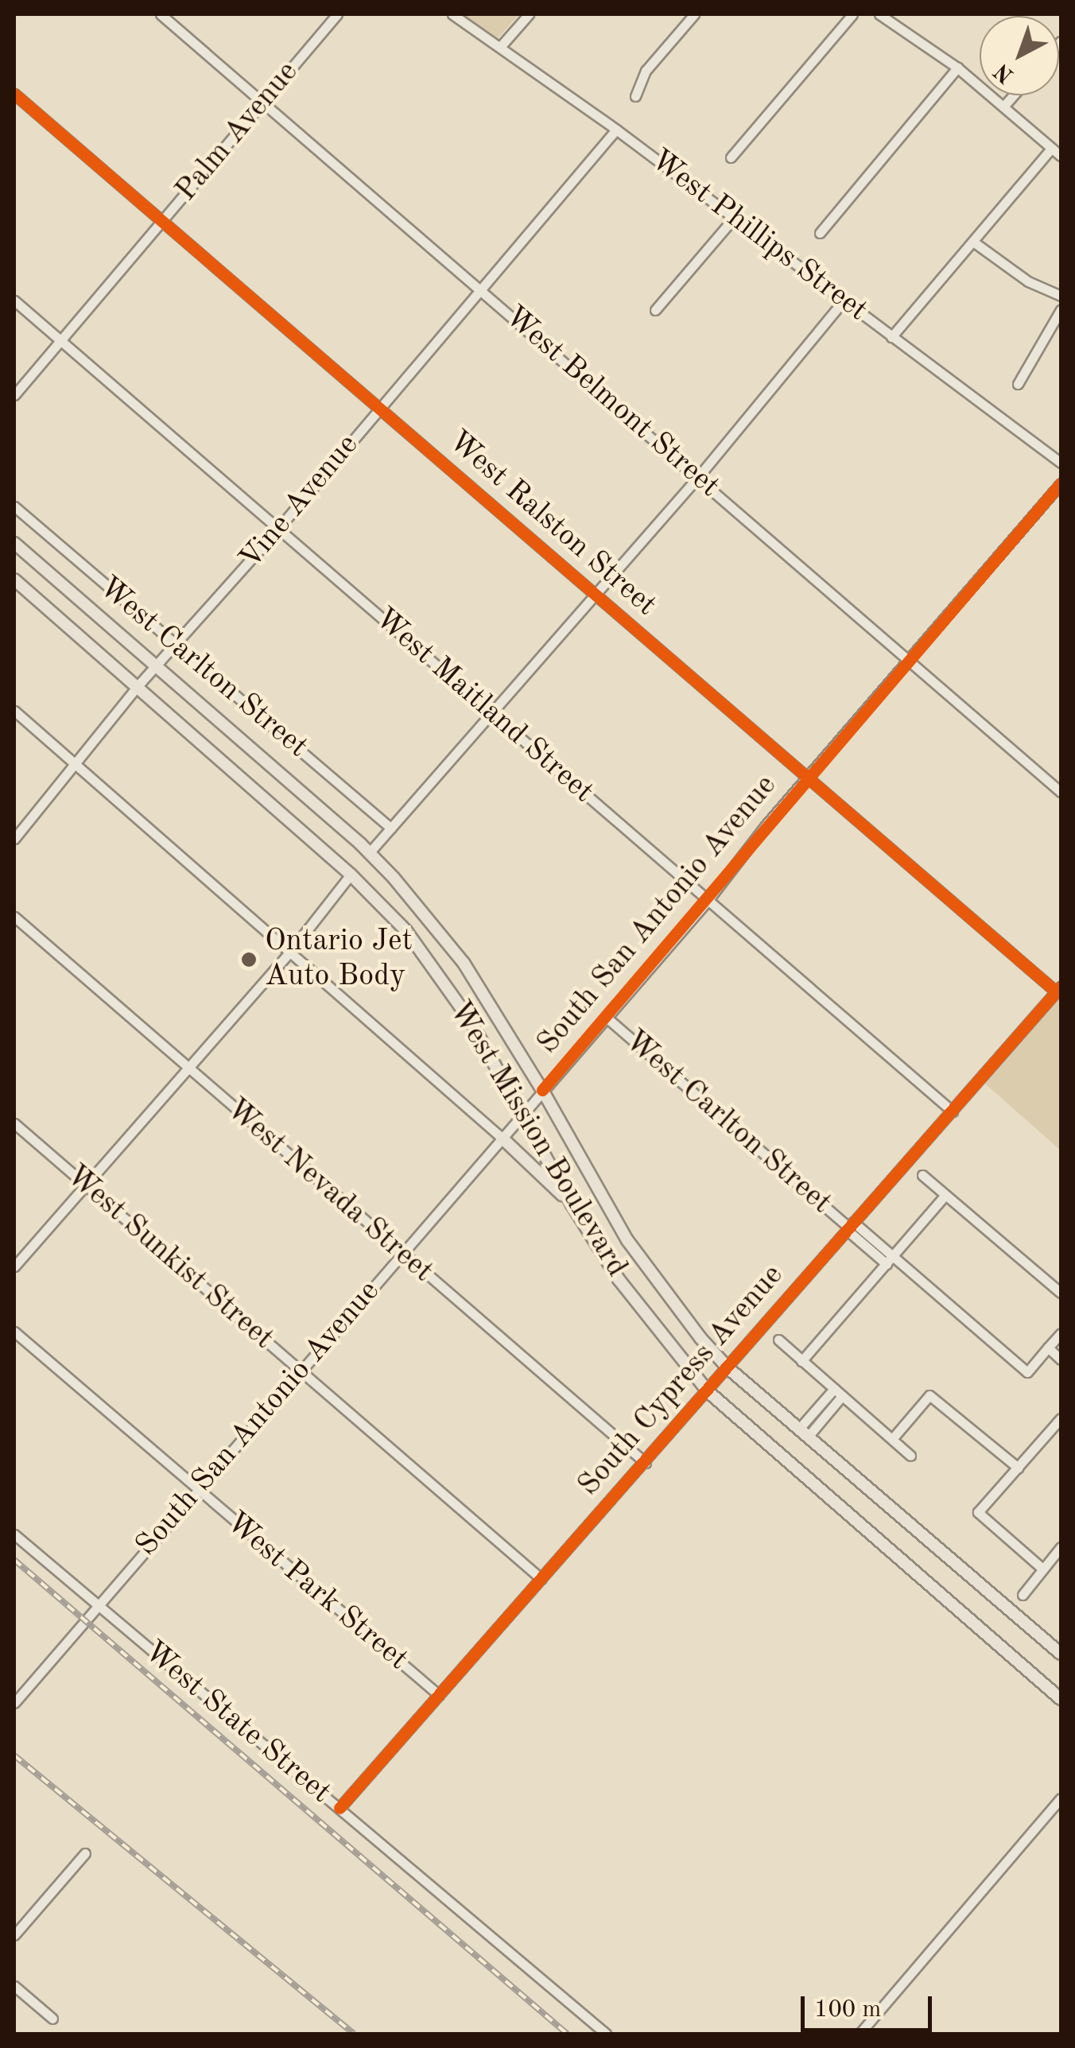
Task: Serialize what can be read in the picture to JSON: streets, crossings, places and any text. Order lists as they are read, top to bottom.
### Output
{
  "streets": {
    "main road": ["West Mission Boulevard"],
    "street": [
      "Palm Avenue",
      "West Phillips Street",
      "West Belmont Street",
      "Vine Avenue",
      "West Ralston Street",
      "West Carlton Street",
      "West Maitland Street",
      "South San Antonio Avenue",
      "West Nevada Street",
      "West Sunkist Street",
      "South Cypress Avenue",
      "West Park Street",
      "West State Street"
    ]
  },
  "crossings": [
    ["Palm Avenue", "West Belmont Street"],
    ["Palm Avenue", "West Ralston Street"],
    ["Palm Avenue", "West Maitland Street"],
    ["West Phillips Street", "Vine Avenue"],
    ["West Belmont Street", "Vine Avenue"],
    ["West Belmont Street", "South San Antonio Avenue"],
    ["Vine Avenue", "West Ralston Street"],
    ["Vine Avenue", "West Carlton Street"],
    ["Vine Avenue", "West Maitland Street"],
    ["Vine Avenue", "West Mission Boulevard"],
    ["West Ralston Street", "South San Antonio Avenue"],
    ["West Ralston Street", "South Cypress Avenue"],
    ["West Carlton Street", "South San Antonio Avenue"],
    ["West Carlton Street", "South Cypress Avenue"],
    ["West Maitland Street", "South San Antonio Avenue"],
    ["West Maitland Street", "South Cypress Avenue"],
    ["South San Antonio Avenue", "West Mission Boulevard"],
    ["South San Antonio Avenue", "West Nevada Street"],
    ["South San Antonio Avenue", "West Sunkist Street"],
    ["South San Antonio Avenue", "West Park Street"],
    ["South San Antonio Avenue", "West State Street"],
    ["West Mission Boulevard", "South Cypress Avenue"],
    ["West Nevada Street", "South Cypress Avenue"],
    ["West Sunkist Street", "South Cypress Avenue"],
    ["South Cypress Avenue", "West Park Street"],
    ["South Cypress Avenue", "West State Street"]
  ],
  "places": ["Ontario Jet Auto Body"],
  "scale_bar": "100 m",
  "north": "bottom left"
}
